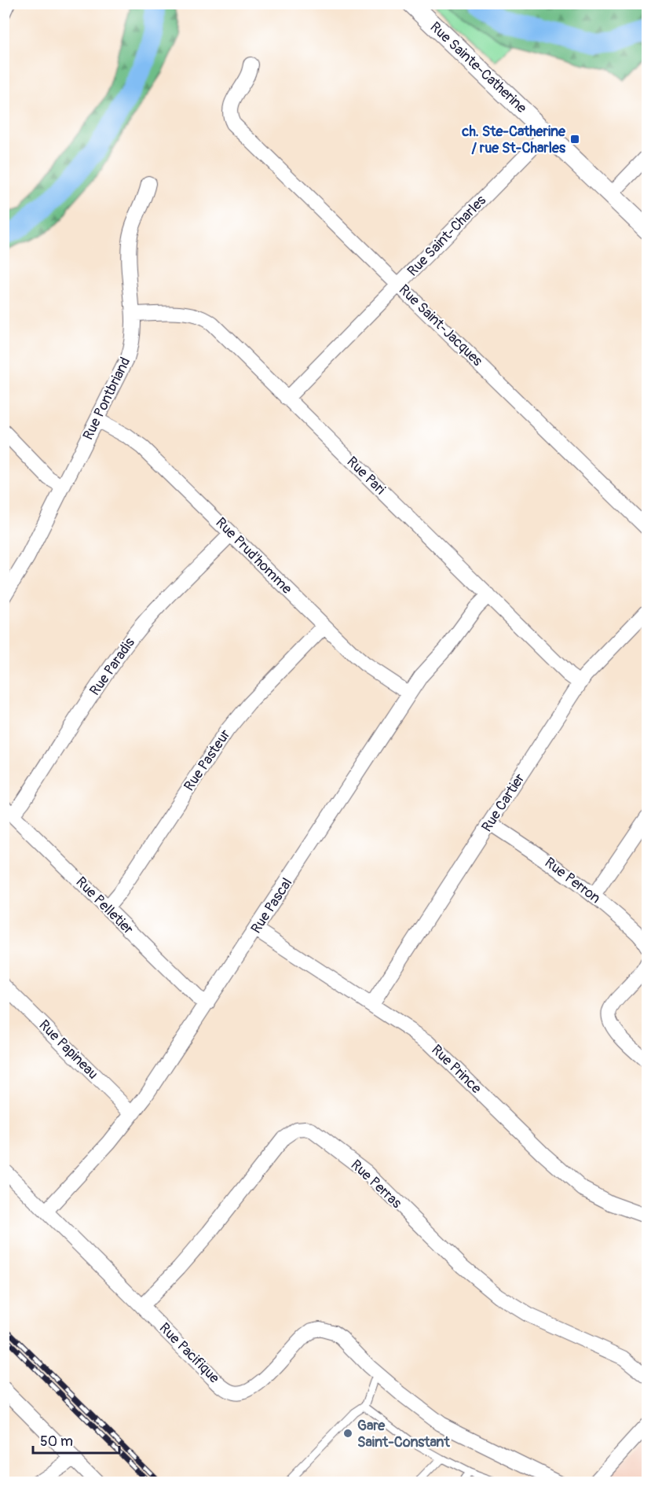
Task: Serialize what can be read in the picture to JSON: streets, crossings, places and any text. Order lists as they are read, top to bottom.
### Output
{
  "streets": {
    "street": [
      "Rue Sainte-Catherine",
      "Rue Saint-Charles",
      "Rue Saint-Jacques",
      "Rue Pontbriand",
      "Rue Pari",
      "Rue Prud'homme",
      "Rue Paradis",
      "Rue Pasteur",
      "Rue Cartier",
      "Rue Perron",
      "Rue Pelletier",
      "Rue Pascal",
      "Rue Papineau",
      "Rue Prince",
      "Rue Perras",
      "Rue Pacifique"
    ]
  },
  "crossings": [
    ["Rue Sainte-Catherine", "Rue Saint-Charles"],
    ["Rue Saint-Charles", "Rue Saint-Jacques"],
    ["Rue Saint-Charles", "Rue Pari"],
    ["Rue Pontbriand", "Rue Pari"],
    ["Rue Pontbriand", "Rue Prud'homme"],
    ["Rue Pari", "Rue Cartier"],
    ["Rue Pari", "Rue Pascal"],
    ["Rue Prud'homme", "Rue Paradis"],
    ["Rue Prud'homme", "Rue Pasteur"],
    ["Rue Prud'homme", "Rue Pascal"],
    ["Rue Paradis", "Rue Pelletier"],
    ["Rue Pasteur", "Rue Pelletier"],
    ["Rue Cartier", "Rue Perron"],
    ["Rue Cartier", "Rue Prince"],
    ["Rue Pelletier", "Rue Pascal"],
    ["Rue Pascal", "Rue Papineau"],
    ["Rue Pascal", "Rue Prince"],
    ["Rue Pascal", "Rue Pacifique"],
    ["Rue Perras", "Rue Pacifique"]
  ],
  "places": {
    "transit": ["ch. Ste-Catherine / rue St-Charles"],
    "other": ["Gare Saint-Constant"]
  },
  "scale_bar": "50 m"
}
